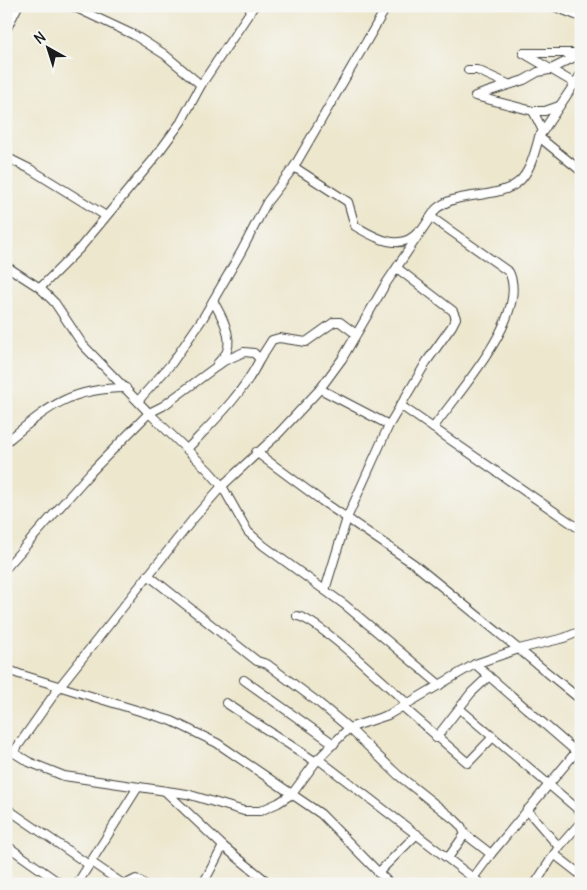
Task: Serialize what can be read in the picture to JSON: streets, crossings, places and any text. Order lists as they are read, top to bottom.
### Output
{
  "north": "top left"
}
